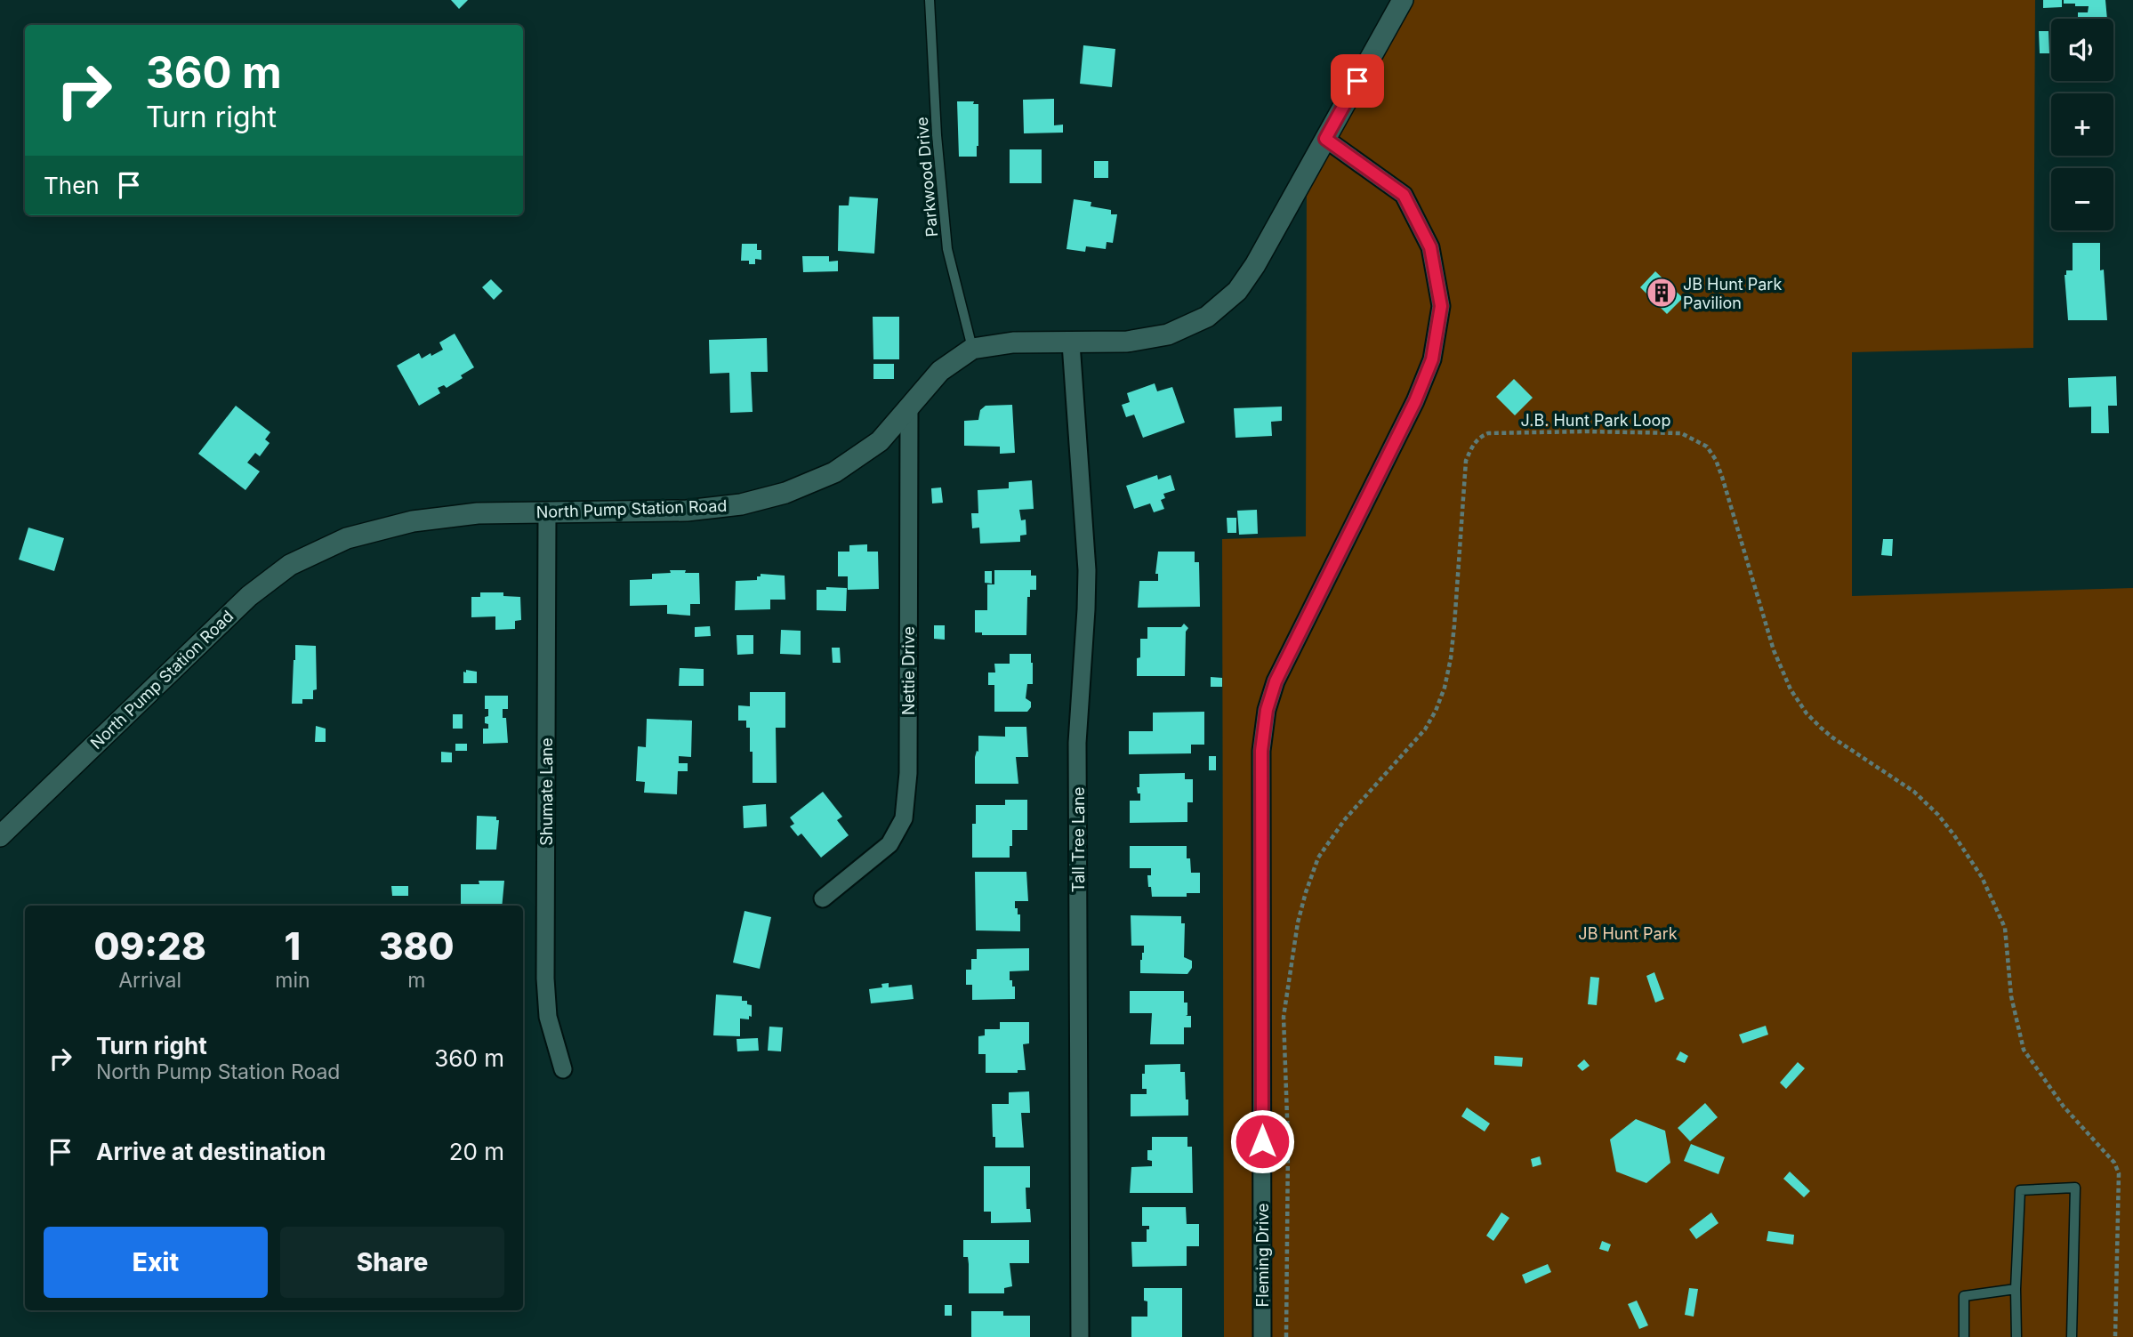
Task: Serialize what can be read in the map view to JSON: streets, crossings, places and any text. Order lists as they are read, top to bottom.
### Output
{
  "streets": {
    "street": [
      "North Pump Station Road",
      "Nettie Drive",
      "Shumate Lane",
      "Tall Tree Lane",
      "Fleming Drive"
    ],
    "lane": ["Parkwood Drive"],
    "path": ["J.B. Hunt Park Loop"]
  },
  "crossings": [
    ["Parkwood Drive", "North Pump Station Road"],
    ["North Pump Station Road", "Nettie Drive"],
    ["North Pump Station Road", "Shumate Lane"],
    ["North Pump Station Road", "Tall Tree Lane"],
    ["North Pump Station Road", "Fleming Drive"]
  ],
  "parks": ["JB Hunt Park"],
  "places": {
    "building": ["JB Hunt Park Pavilion"]
  },
  "page": {
    "map_buttons": ["+", "−"],
    "turn": ["360 m", "Turn right"],
    "then": "Then",
    "eta": [
      "09:28",
      "Arrival",
      "1",
      "min",
      "380",
      "m"
    ],
    "list": [
      {
        "name": "Turn right",
        "note": "North Pump Station Road",
        "value": "360 m"
      },
      {
        "name": "Arrive at destination",
        "value": "20 m"
      }
    ],
    "buttons": ["Exit", "Share"]
  }
}
